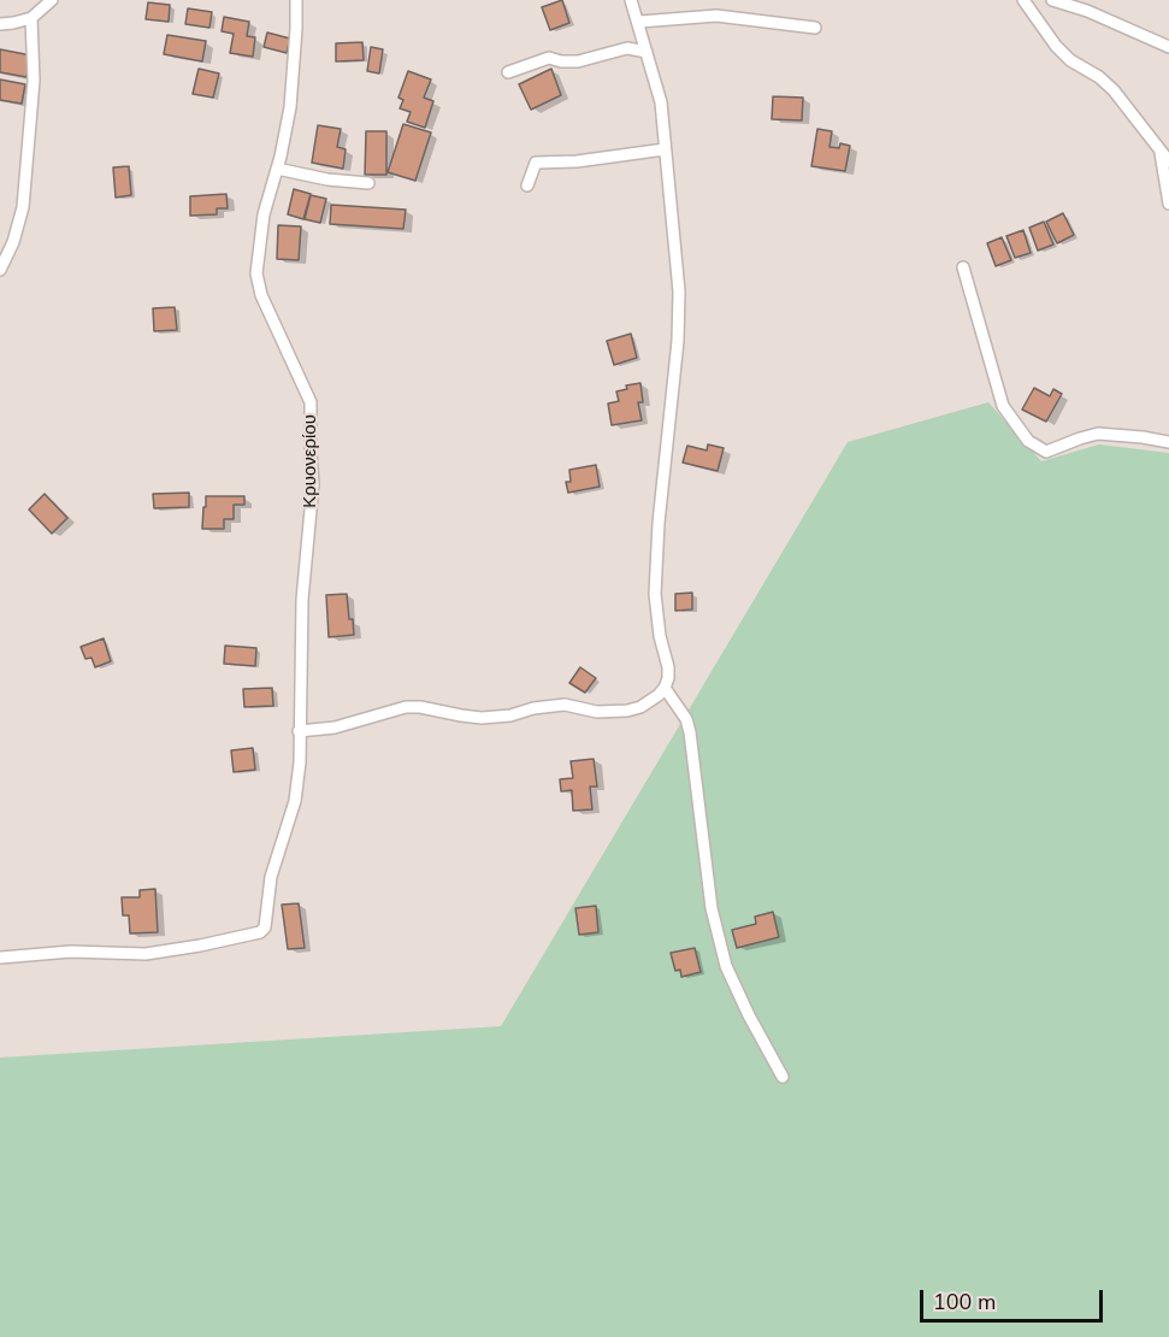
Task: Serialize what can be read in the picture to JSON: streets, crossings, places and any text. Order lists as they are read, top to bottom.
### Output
{
  "streets": {
    "street": ["Κρυονερίου"]
  },
  "scale_bar": "100 m"
}
